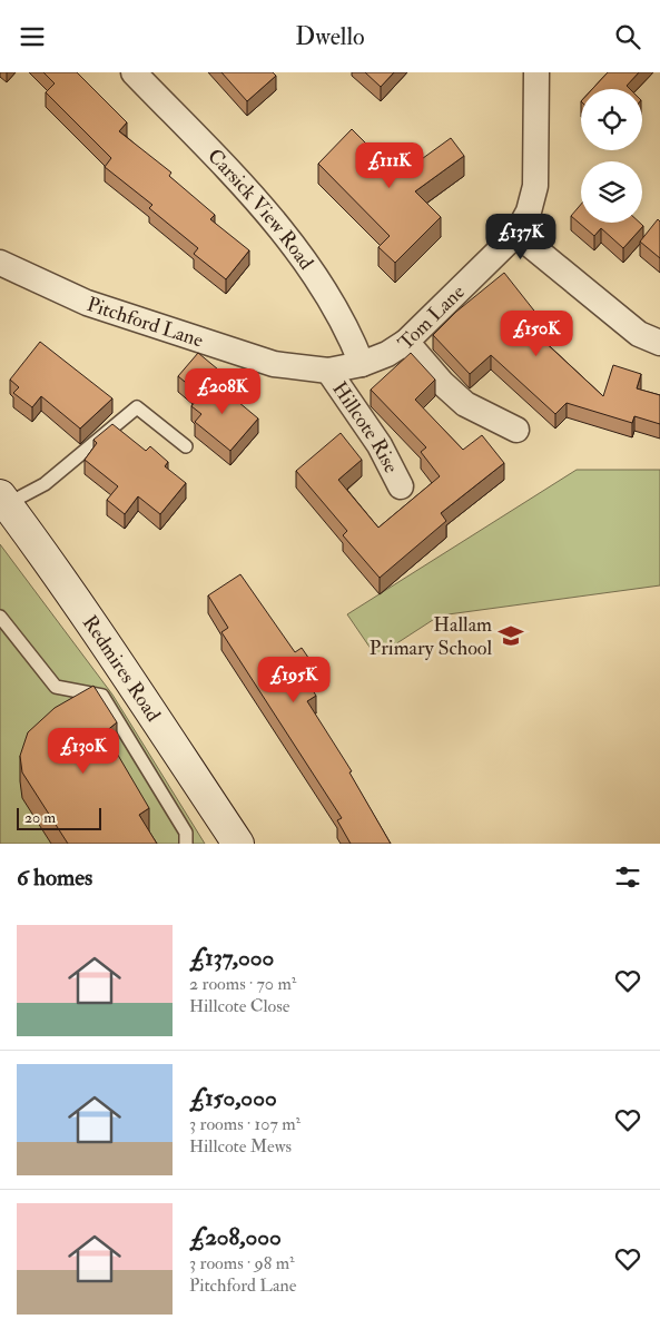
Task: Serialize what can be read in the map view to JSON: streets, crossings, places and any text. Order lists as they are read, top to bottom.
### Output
{
  "streets": {
    "street": [
      "Carsick View Road",
      "Tom Lane",
      "Pitchford Lane",
      "Hillcote Rise",
      "Redmires Road"
    ]
  },
  "crossings": [
    ["Carsick View Road", "Tom Lane"],
    ["Carsick View Road", "Pitchford Lane"],
    ["Tom Lane", "Pitchford Lane"],
    ["Pitchford Lane", "Hillcote Rise"]
  ],
  "places": {
    "school or university": ["Hallam Primary School"]
  },
  "scale_bar": "20 m",
  "page": {
    "header": "Dwello",
    "price": [
      "£111K",
      "£137K",
      "£150K",
      "£208K",
      "£195K",
      "£130K"
    ],
    "scale": "20 m",
    "heading": "6 homes",
    "list": [
      {
        "name": "£137,000",
        "note": "2 rooms · 70 m² · Hillcote Close"
      },
      {
        "name": "£150,000",
        "note": "3 rooms · 107 m² · Hillcote Mews"
      },
      {
        "name": "£208,000",
        "note": "3 rooms · 98 m² · Pitchford Lane"
      }
    ]
  }
}
